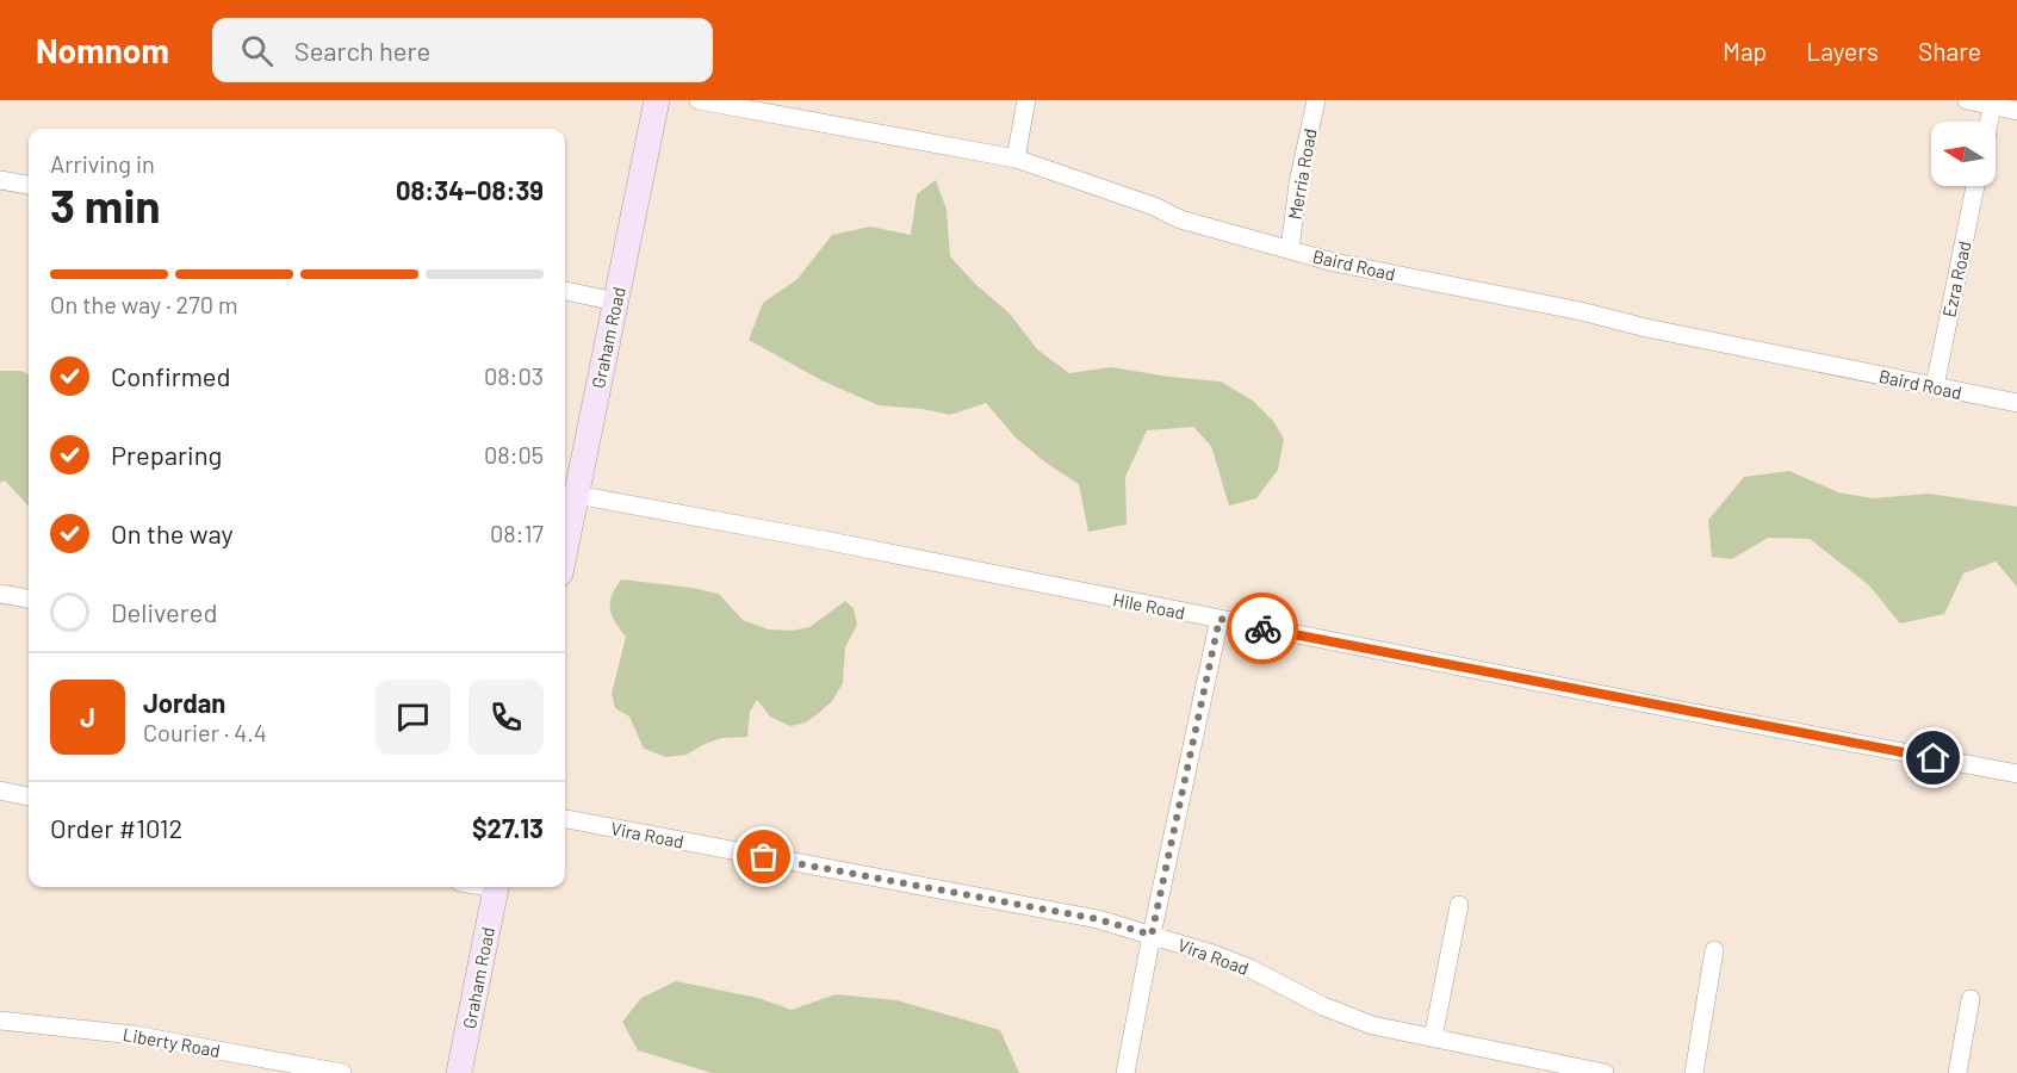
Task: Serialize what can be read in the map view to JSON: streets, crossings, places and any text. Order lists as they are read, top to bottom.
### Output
{
  "streets": {
    "main road": ["Graham Road"],
    "street": [
      "Merria Road",
      "Baird Road",
      "Ezra Road",
      "Hile Road",
      "Vira Road",
      "Liberty Road"
    ]
  },
  "crossings": [
    ["Merria Road", "Baird Road"],
    ["Baird Road", "Ezra Road"],
    ["Graham Road", "Hile Road"]
  ],
  "north": "left",
  "page": {
    "header": "Nomnom",
    "search": "Search here",
    "nav": ["Map", "Layers", "Share"],
    "heading": ["3 min", "Arriving in", "08:34–08:39"],
    "panel": [
      "Jordan",
      "Courier · 4.4",
      "Order #1012",
      "$27.13"
    ],
    "bar": "On the way · 270 m",
    "list": [
      ["Confirmed", "08:03"],
      ["Preparing", "08:05"],
      ["On the way", "08:17"],
      "Delivered"
    ],
    "round": "J"
  }
}
